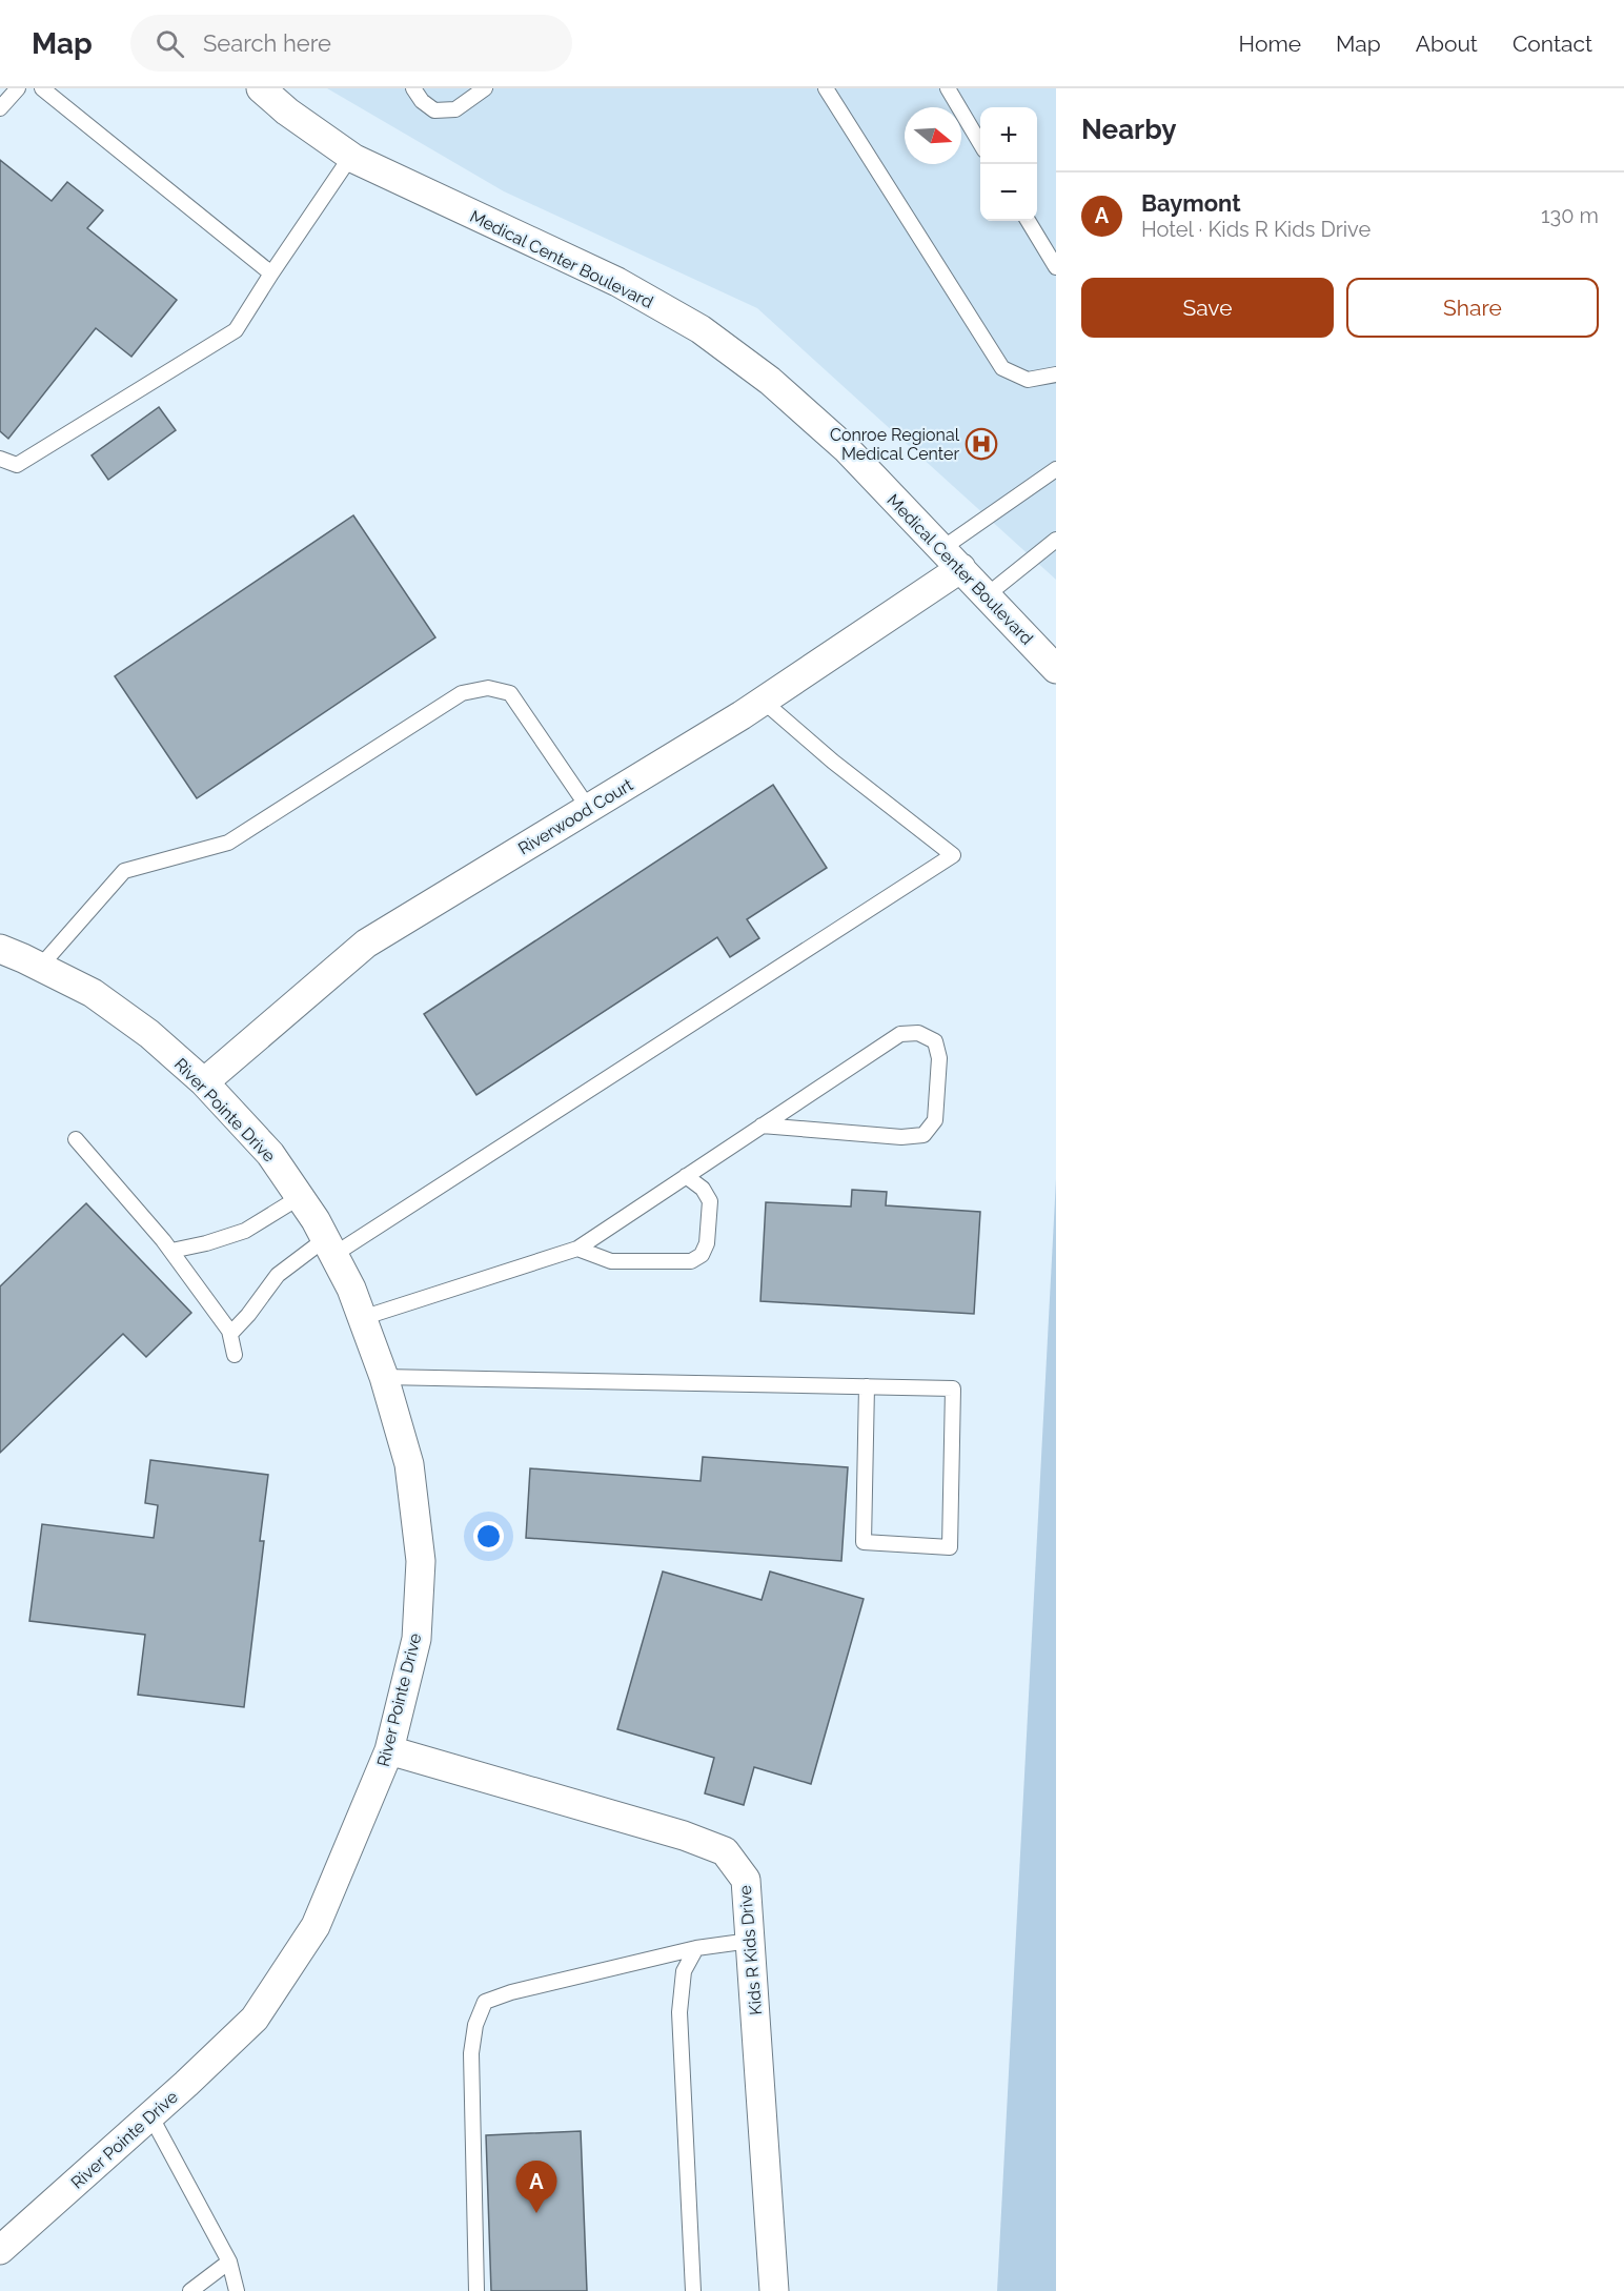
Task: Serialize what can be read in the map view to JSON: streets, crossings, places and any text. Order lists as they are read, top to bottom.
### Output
{
  "streets": {
    "street": [
      "Medical Center Boulevard",
      "Riverwood Court",
      "River Pointe Drive",
      "Kids R Kids Drive"
    ]
  },
  "crossings": [
    ["Medical Center Boulevard", "Riverwood Court"],
    ["Riverwood Court", "River Pointe Drive"],
    ["River Pointe Drive", "Kids R Kids Drive"]
  ],
  "places": {
    "hospital": ["Conroe Regional Medical Center"]
  },
  "north": "right",
  "page": {
    "header": "Map",
    "search": "Search here",
    "nav": [
      "Home",
      "Map",
      "About",
      "Contact"
    ],
    "heading": "Nearby",
    "map_buttons": ["+", "−"],
    "list": [
      {
        "mark": "A",
        "name": "Baymont",
        "note": "Hotel · Kids R Kids Drive",
        "value": "130 m"
      }
    ],
    "buttons": ["Save", "Share"],
    "pins": "A"
  }
}
